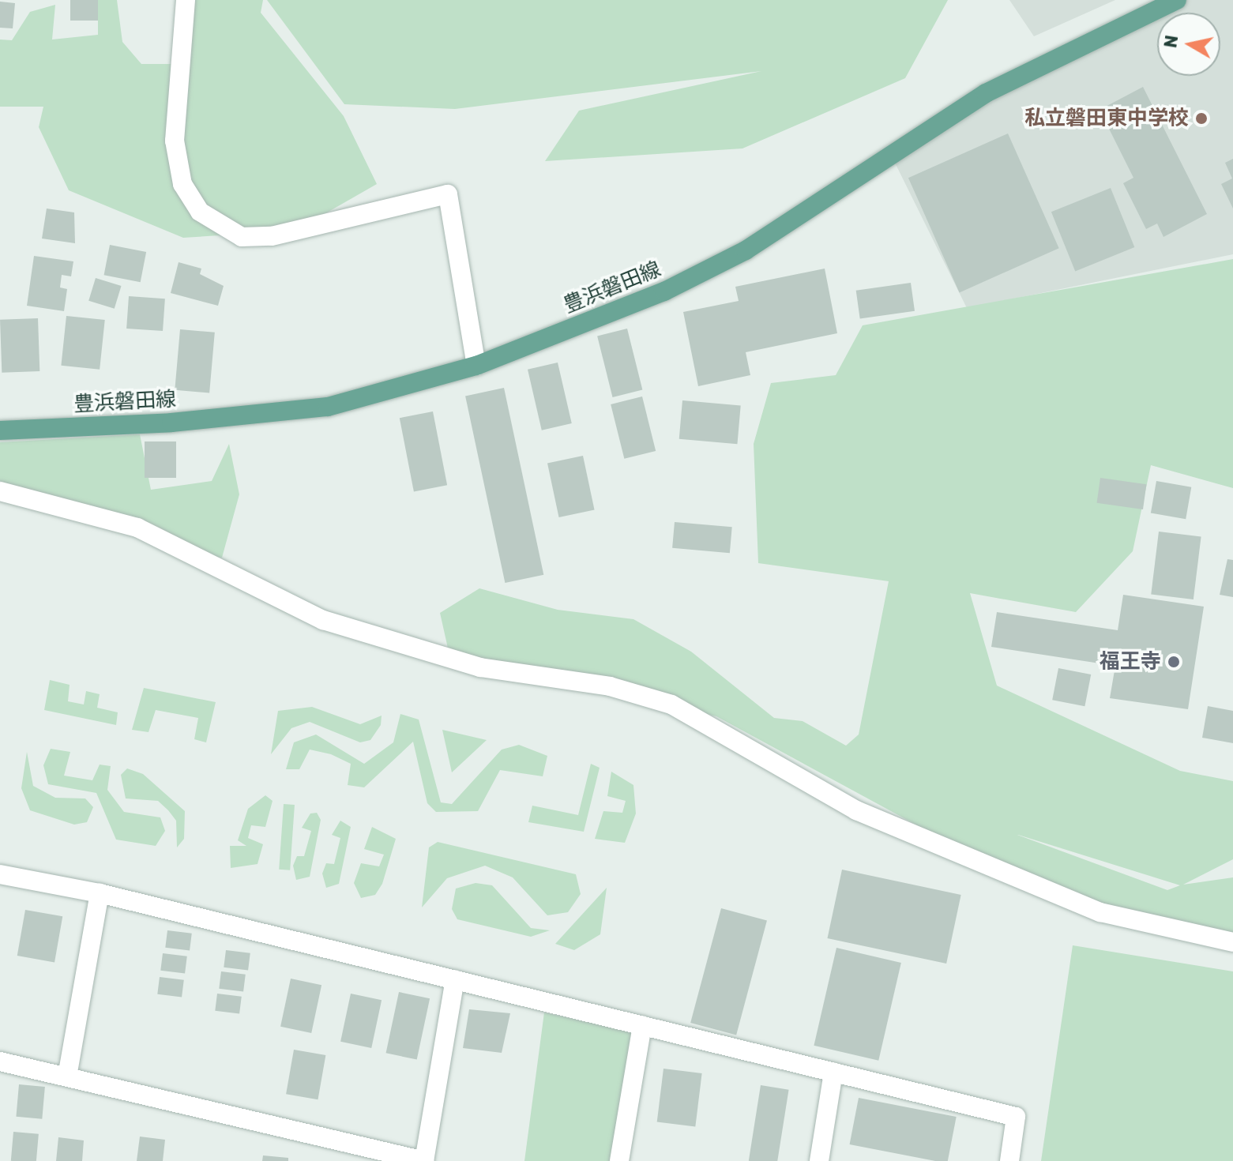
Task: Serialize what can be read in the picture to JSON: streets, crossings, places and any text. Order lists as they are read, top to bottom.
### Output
{
  "streets": {
    "main road": ["豊浜磐田線"]
  },
  "places": ["私立磐田東中学校", "福王寺"],
  "north": "left"
}
